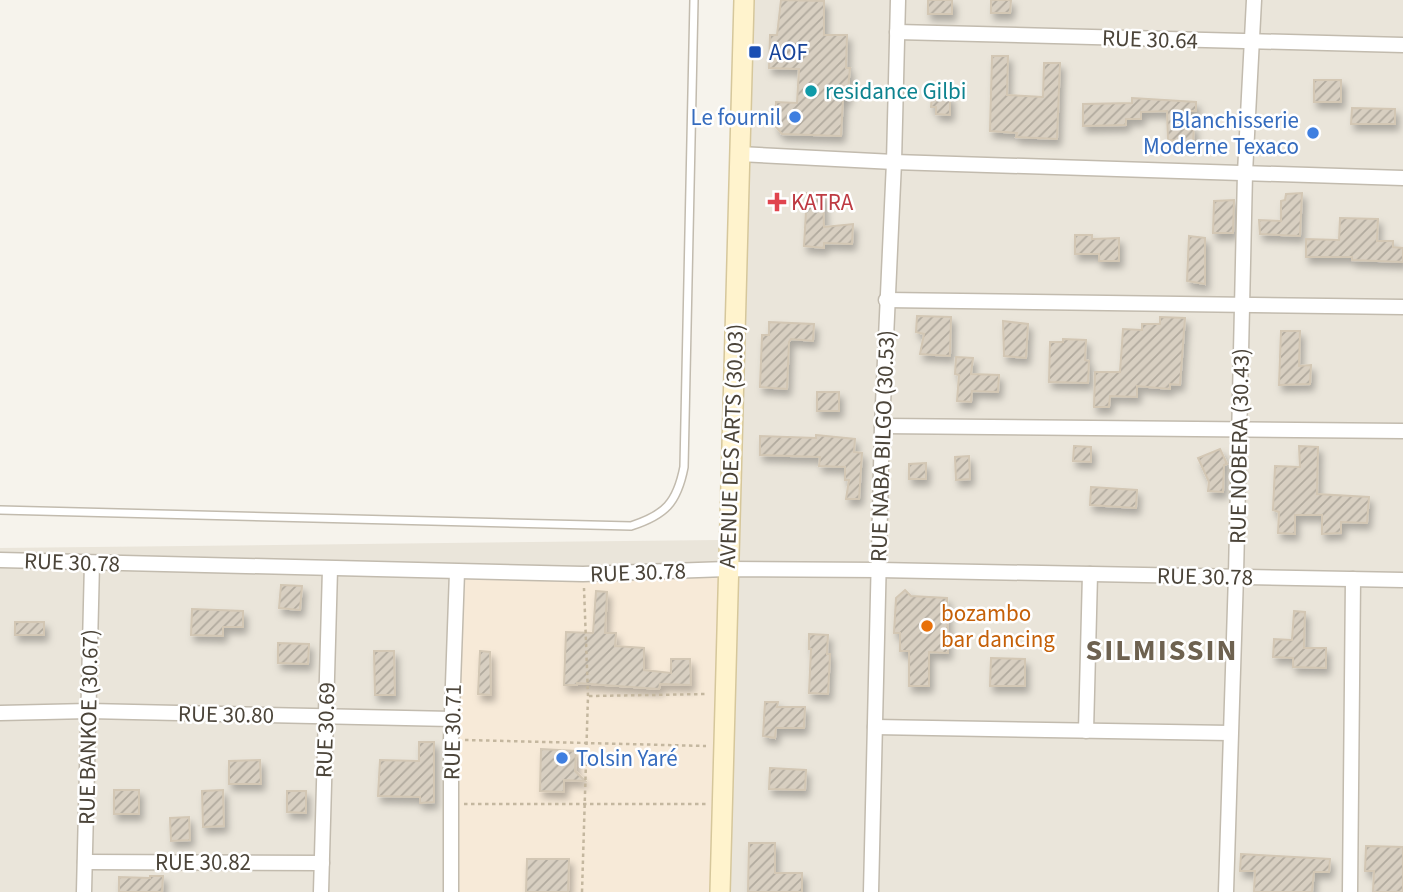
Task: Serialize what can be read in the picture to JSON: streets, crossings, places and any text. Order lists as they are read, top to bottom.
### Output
{
  "streets": {
    "street": [
      "RUE 30.64",
      "AVENUE DES ARTS (30.03)",
      "RUE NABA BILGO (30.53)",
      "RUE NOBERA (30.43)",
      "RUE 30.78",
      "RUE 30.80",
      "RUE BANKOE (30.67)",
      "RUE 30.69",
      "RUE 30.71",
      "RUE 30.82"
    ]
  },
  "crossings": [
    ["RUE 30.64", "RUE NABA BILGO (30.53)"],
    ["RUE 30.64", "RUE NOBERA (30.43)"],
    ["AVENUE DES ARTS (30.03)", "RUE 30.78"],
    ["RUE NABA BILGO (30.53)", "RUE 30.78"],
    ["RUE NOBERA (30.43)", "RUE 30.78"],
    ["RUE 30.78", "RUE BANKOE (30.67)"],
    ["RUE 30.78", "RUE 30.69"],
    ["RUE 30.78", "RUE 30.71"],
    ["RUE 30.80", "RUE BANKOE (30.67)"],
    ["RUE 30.80", "RUE 30.69"],
    ["RUE 30.80", "RUE 30.71"],
    ["RUE BANKOE (30.67)", "RUE 30.82"],
    ["RUE 30.69", "RUE 30.82"]
  ],
  "districts": ["SILMISSIN"],
  "places": {
    "transit": ["AOF"],
    "other": [
      "residance Gilbi",
      "Le fournil",
      "Blanchisserie Moderne Texaco",
      "bozambo bar dancing",
      "Tolsin Yaré"
    ],
    "health": ["KATRA"]
  }
}
